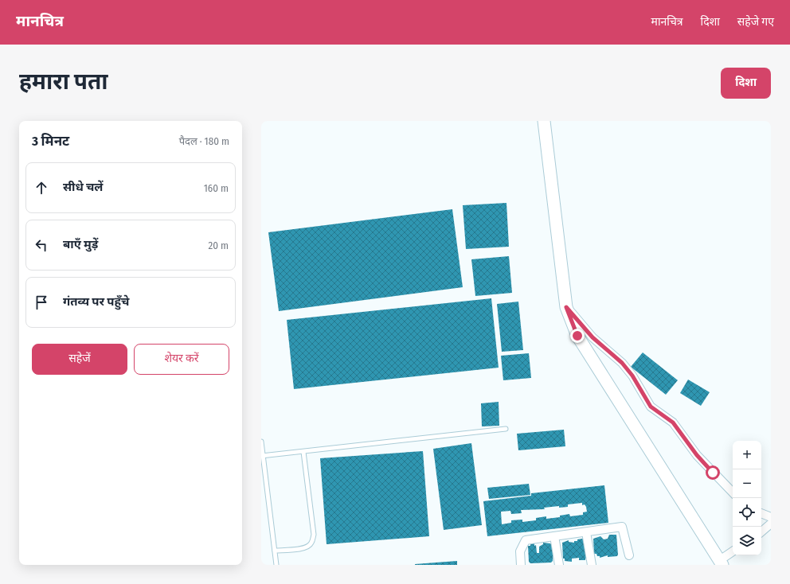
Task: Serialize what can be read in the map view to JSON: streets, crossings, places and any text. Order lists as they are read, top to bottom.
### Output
{
  "page": {
    "header": "मानचित्र",
    "nav": ["मानचित्र", "दिशा", "सहेजे गए"],
    "buttons": [
      "दिशा",
      ["सहेजें", "शेयर करें"]
    ],
    "title": "हमारा पता",
    "heading": ["3 मिनट", "पैदल · 180 m"],
    "list": [
      ["सीधे चलें", "160 m"],
      ["बाएँ मुड़ें", "20 m"],
      "गंतव्य पर पहुँचे"
    ],
    "map_buttons": ["+", "−"]
  }
}
